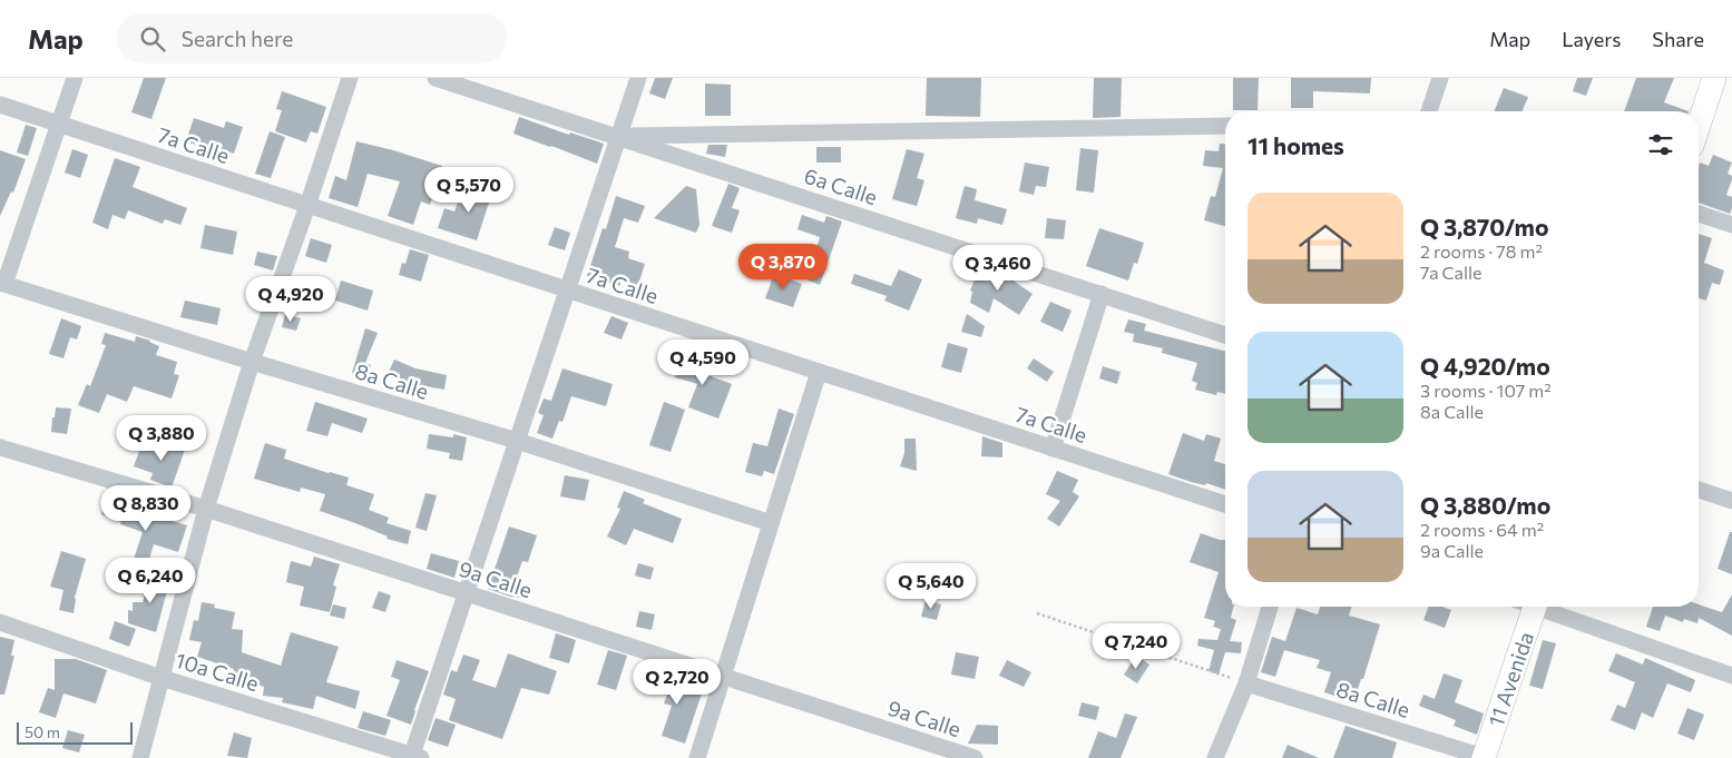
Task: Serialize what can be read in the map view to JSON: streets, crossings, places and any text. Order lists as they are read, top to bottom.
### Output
{
  "streets": {
    "street": [
      "7a Calle",
      "6a Calle",
      "8a Calle",
      "9a Calle",
      "10a Calle",
      "11 Avenida"
    ]
  },
  "crossings": [
    ["8a Calle", "11 Avenida"]
  ],
  "scale_bar": "50 m",
  "page": {
    "header": "Map",
    "search": "Search here",
    "nav": ["Map", "Layers", "Share"],
    "heading": "11 homes",
    "price": [
      "Q 5,570",
      "Q 3,870",
      "Q 3,460",
      "Q 4,920",
      "Q 4,590",
      "Q 3,880",
      "Q 8,830",
      "Q 6,240",
      "Q 5,640",
      "Q 7,240",
      "Q 2,720"
    ],
    "list": [
      {
        "name": "Q 3,870/mo",
        "note": "2 rooms · 78 m² · 7a Calle"
      },
      {
        "name": "Q 4,920/mo",
        "note": "3 rooms · 107 m² · 8a Calle"
      },
      {
        "name": "Q 3,880/mo",
        "note": "2 rooms · 64 m² · 9a Calle"
      }
    ],
    "scale": "50 m"
  }
}
